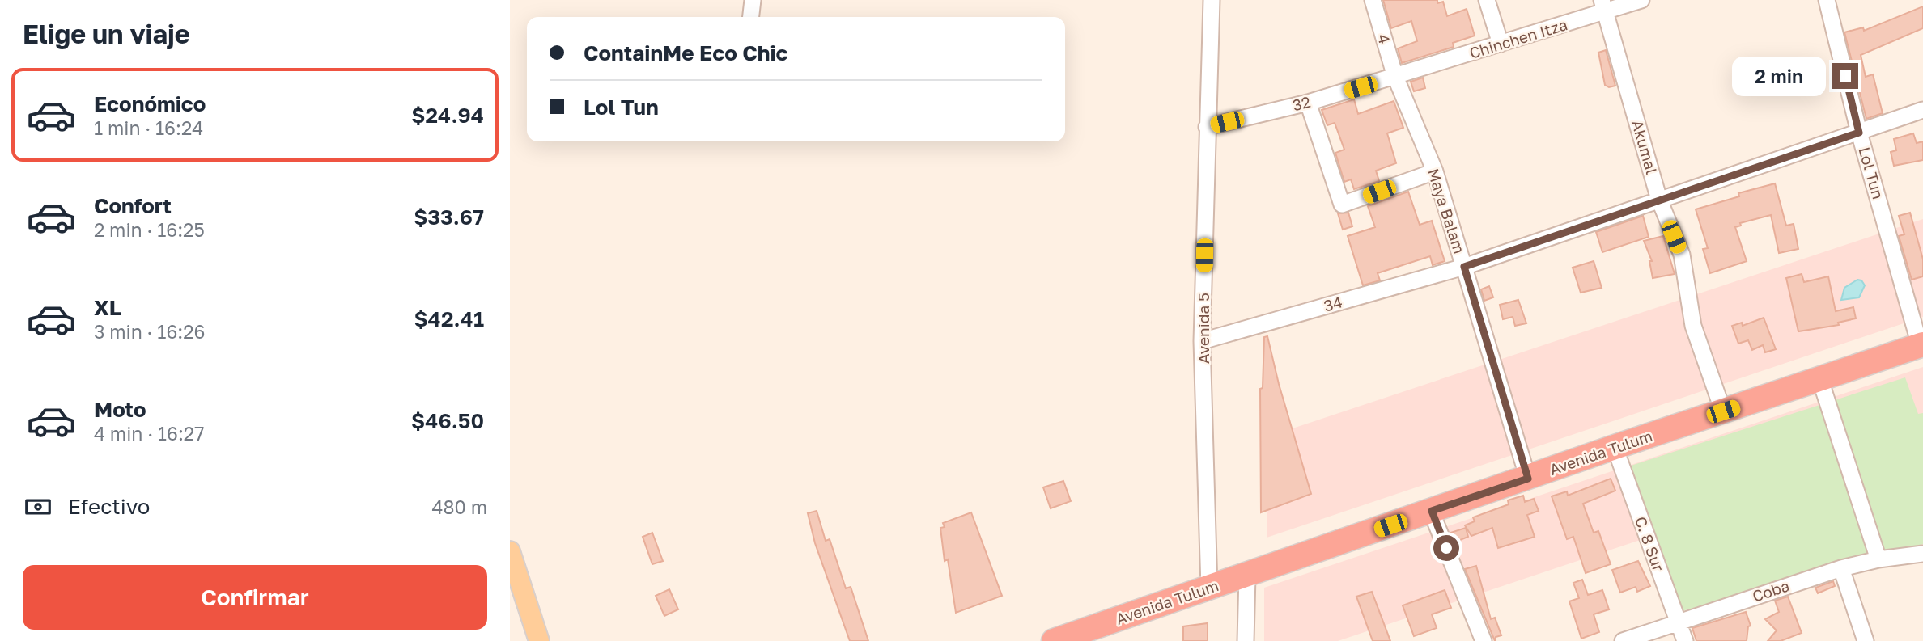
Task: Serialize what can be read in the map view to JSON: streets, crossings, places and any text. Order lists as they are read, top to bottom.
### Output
{
  "streets": {
    "highway": ["Avenida Tulum"],
    "street": [
      "4",
      "Chinchen Itza",
      "32",
      "Akumal",
      "Lol Tun",
      "Maya Balam",
      "34",
      "Avenida 5",
      "C. 8 Sur",
      "Coba"
    ]
  },
  "crossings": [
    ["4", "Chinchen Itza"],
    ["4", "32"],
    ["4", "Maya Balam"],
    ["Chinchen Itza", "32"],
    ["Chinchen Itza", "Akumal"],
    ["Chinchen Itza", "Maya Balam"],
    ["32", "Maya Balam"],
    ["32", "Avenida 5"],
    ["Akumal", "34"],
    ["Akumal", "Avenida Tulum"],
    ["Lol Tun", "34"],
    ["Lol Tun", "Avenida Tulum"],
    ["Maya Balam", "34"],
    ["Maya Balam", "Avenida Tulum"],
    ["34", "Avenida 5"],
    ["Avenida 5", "Avenida Tulum"],
    ["Avenida Tulum", "C. 8 Sur"],
    ["C. 8 Sur", "Coba"]
  ],
  "page": {
    "heading": "Elige un viaje",
    "banner": ["ContainMe Eco Chic", "Lol Tun"],
    "bubble": "2 min",
    "list": [
      {
        "name": "Económico",
        "note": "1 min · 16:24",
        "value": "$24.94"
      },
      {
        "name": "Confort",
        "note": "2 min · 16:25",
        "value": "$33.67"
      },
      {
        "name": "XL",
        "note": "3 min · 16:26",
        "value": "$42.41"
      },
      {
        "name": "Moto",
        "note": "4 min · 16:27",
        "value": "$46.50"
      }
    ],
    "pay": ["Efectivo", "480 m"],
    "buttons": "Confirmar"
  }
}
